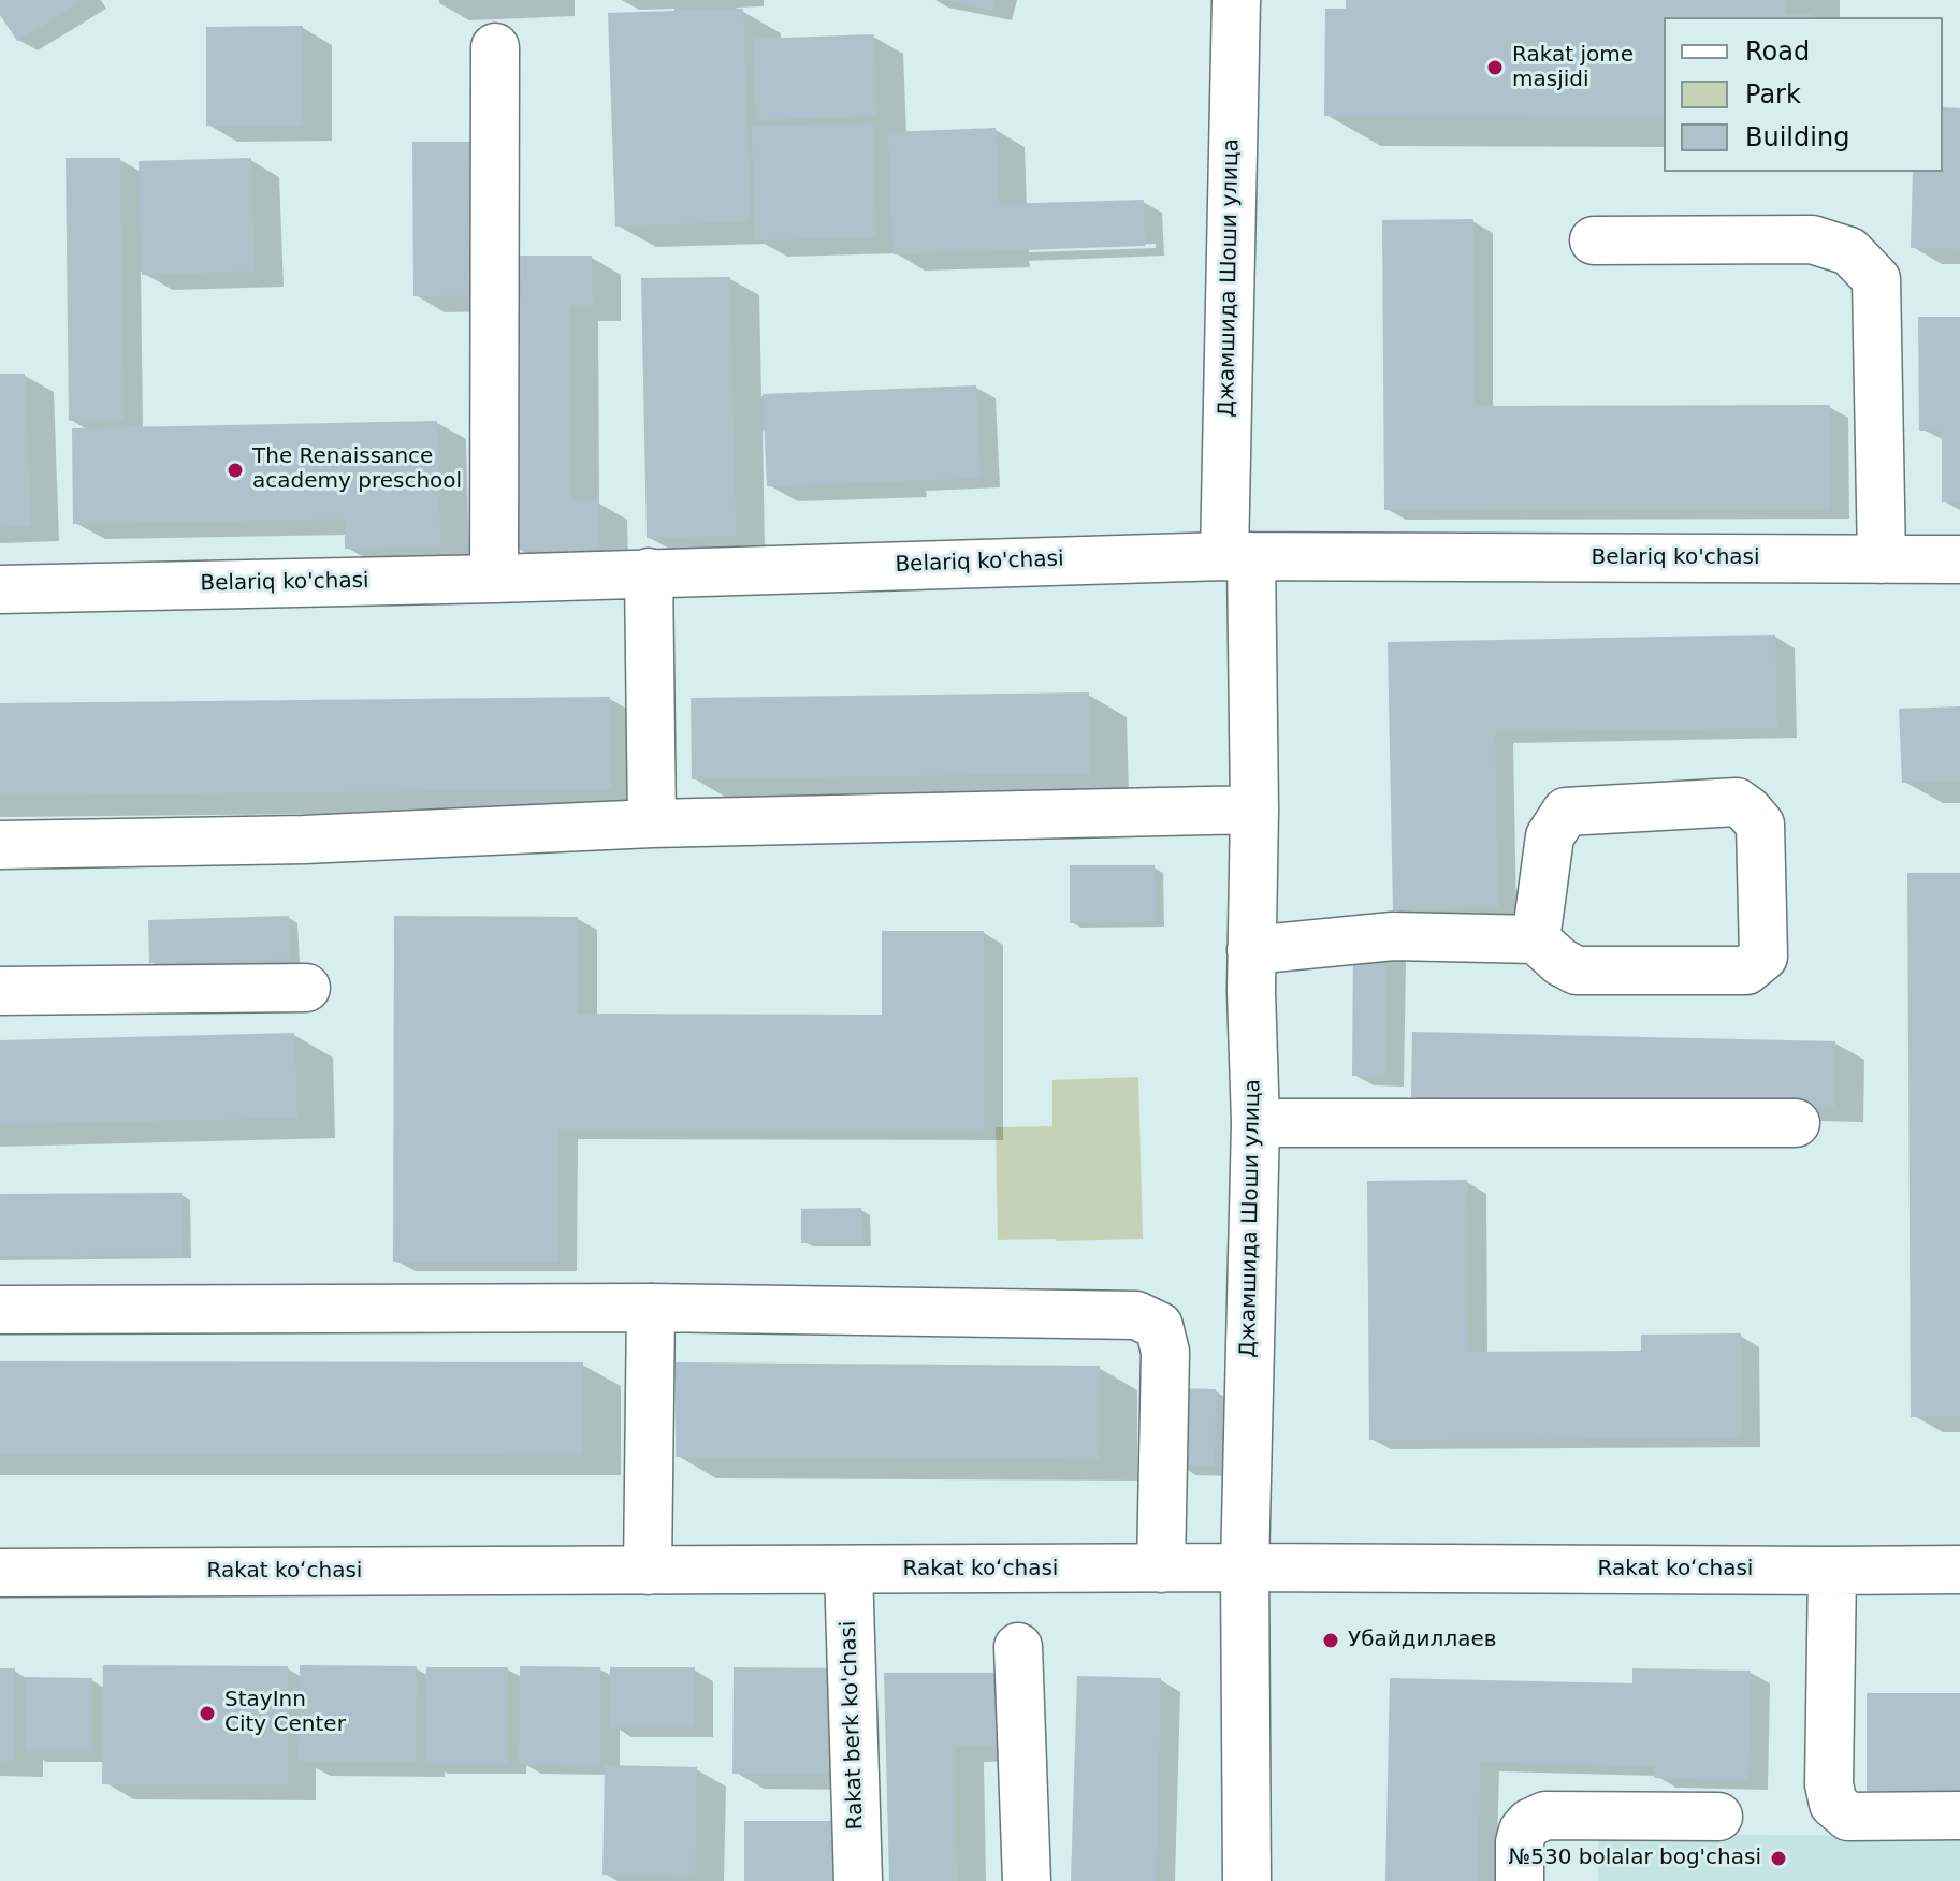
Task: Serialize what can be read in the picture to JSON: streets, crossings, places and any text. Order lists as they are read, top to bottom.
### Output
{
  "streets": {
    "street": [
      "Джамшида Шоши улица",
      "Belariq ko'chasi",
      "Rakat koʻchasi",
      "Rakat berk ko'chasi"
    ]
  },
  "crossings": [
    ["Джамшида Шоши улица", "Belariq ko'chasi"],
    ["Джамшида Шоши улица", "Rakat koʻchasi"],
    ["Rakat koʻchasi", "Rakat berk ko'chasi"]
  ],
  "places": [
    "Rakat jome masjidi",
    "The Renaissance academy preschool",
    "Убайдиллаев",
    "StayInn City Center",
    "№530 bolalar bog'chasi"
  ],
  "legend": ["Road", "Park", "Building"]
}
